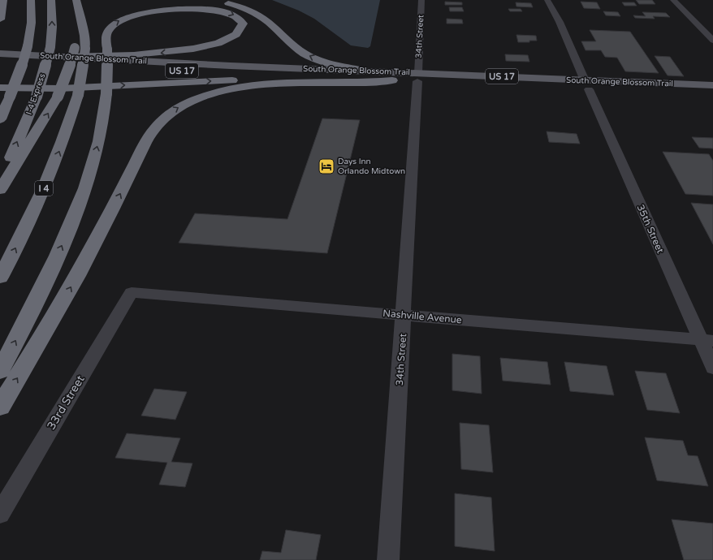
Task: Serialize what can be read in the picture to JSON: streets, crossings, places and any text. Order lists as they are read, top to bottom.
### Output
{
  "streets": {
    "highway": ["I-4 Express", "I 4"],
    "main road": ["South Orange Blossom Trail", "US 17"],
    "street": [
      "34th Street",
      "35th Street",
      "Nashville Avenue",
      "33rd Street"
    ]
  },
  "crossings": [
    ["34th Street", "South Orange Blossom Trail"],
    ["34th Street", "Nashville Avenue"],
    ["South Orange Blossom Trail", "35th Street"],
    ["35th Street", "Nashville Avenue"],
    ["Nashville Avenue", "33rd Street"]
  ],
  "places": {
    "hotel": ["Days Inn Orlando Midtown"]
  }
}
